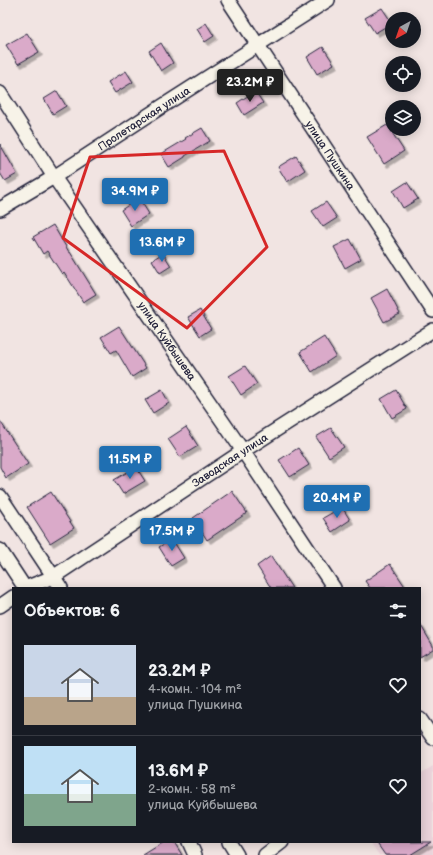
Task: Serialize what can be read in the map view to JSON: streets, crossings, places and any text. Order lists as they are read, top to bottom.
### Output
{
  "streets": {
    "street": [
      "Пролетарская улица",
      "улица Пушкина",
      "улица Куйбышева",
      "Заводская улица"
    ]
  },
  "crossings": [
    ["Пролетарская улица", "улица Пушкина"],
    ["Пролетарская улица", "улица Куйбышева"],
    ["улица Куйбышева", "Заводская улица"]
  ],
  "north": "bottom left",
  "page": {
    "price": [
      "23.2M ₽",
      "34.9M ₽",
      "13.6M ₽",
      "11.5M ₽",
      "20.4M ₽",
      "17.5M ₽"
    ],
    "heading": "Объектов: 6",
    "list": [
      {
        "name": "23.2M ₽",
        "note": "4-комн. · 104 m² · улица Пушкина"
      },
      {
        "name": "13.6M ₽",
        "note": "2-комн. · 58 m² · улица Куйбышева"
      }
    ]
  }
}
